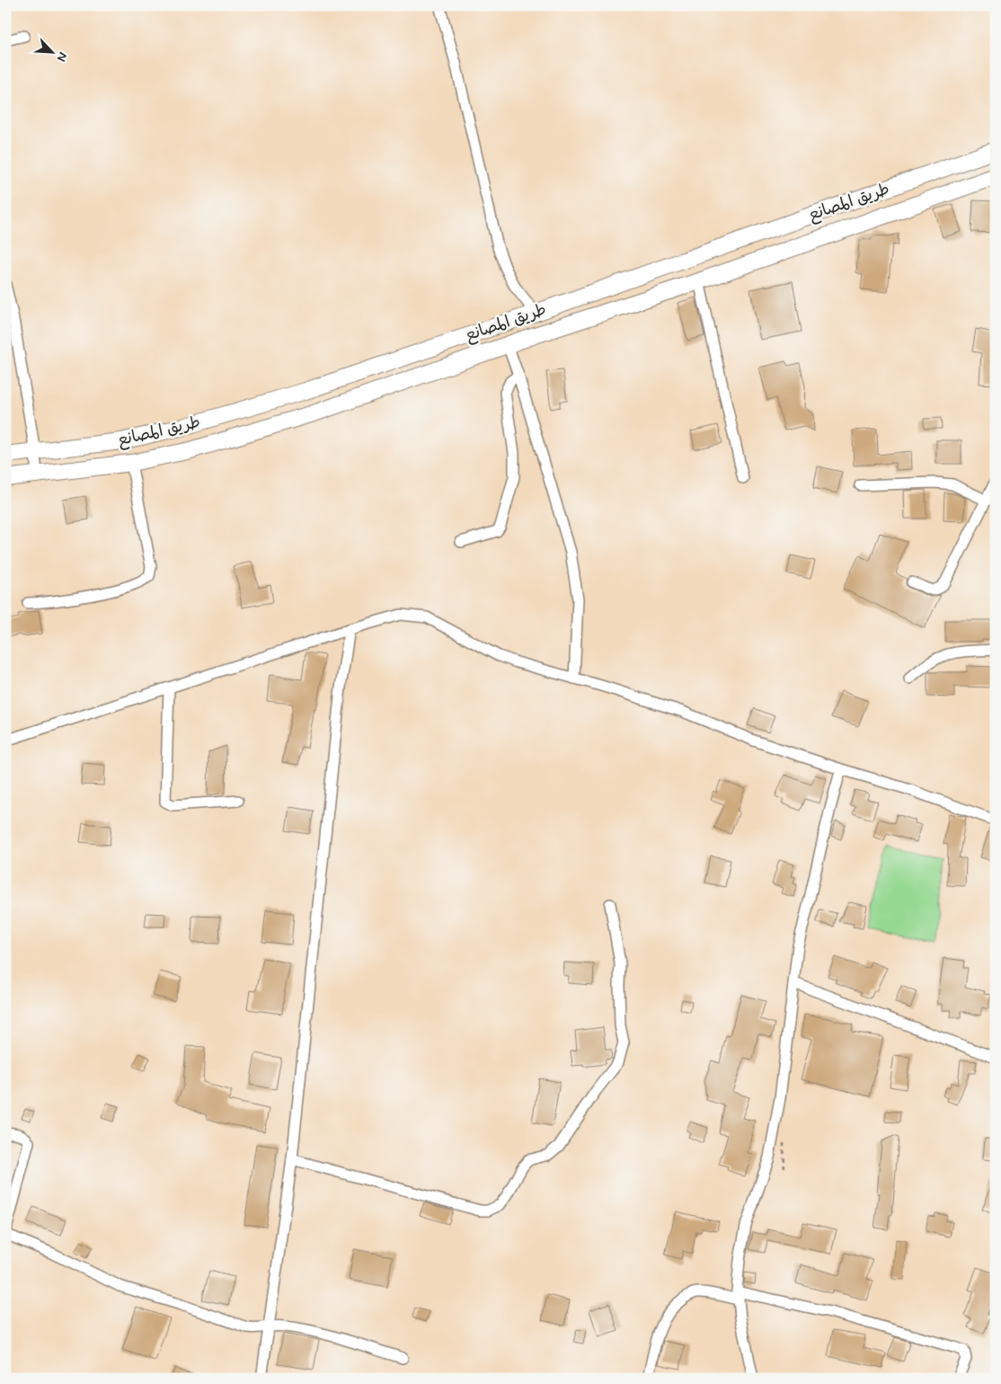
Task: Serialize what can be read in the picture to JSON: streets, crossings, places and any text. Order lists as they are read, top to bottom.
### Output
{
  "streets": {
    "main road": ["طريق المصانع"]
  },
  "north": "bottom right"
}
